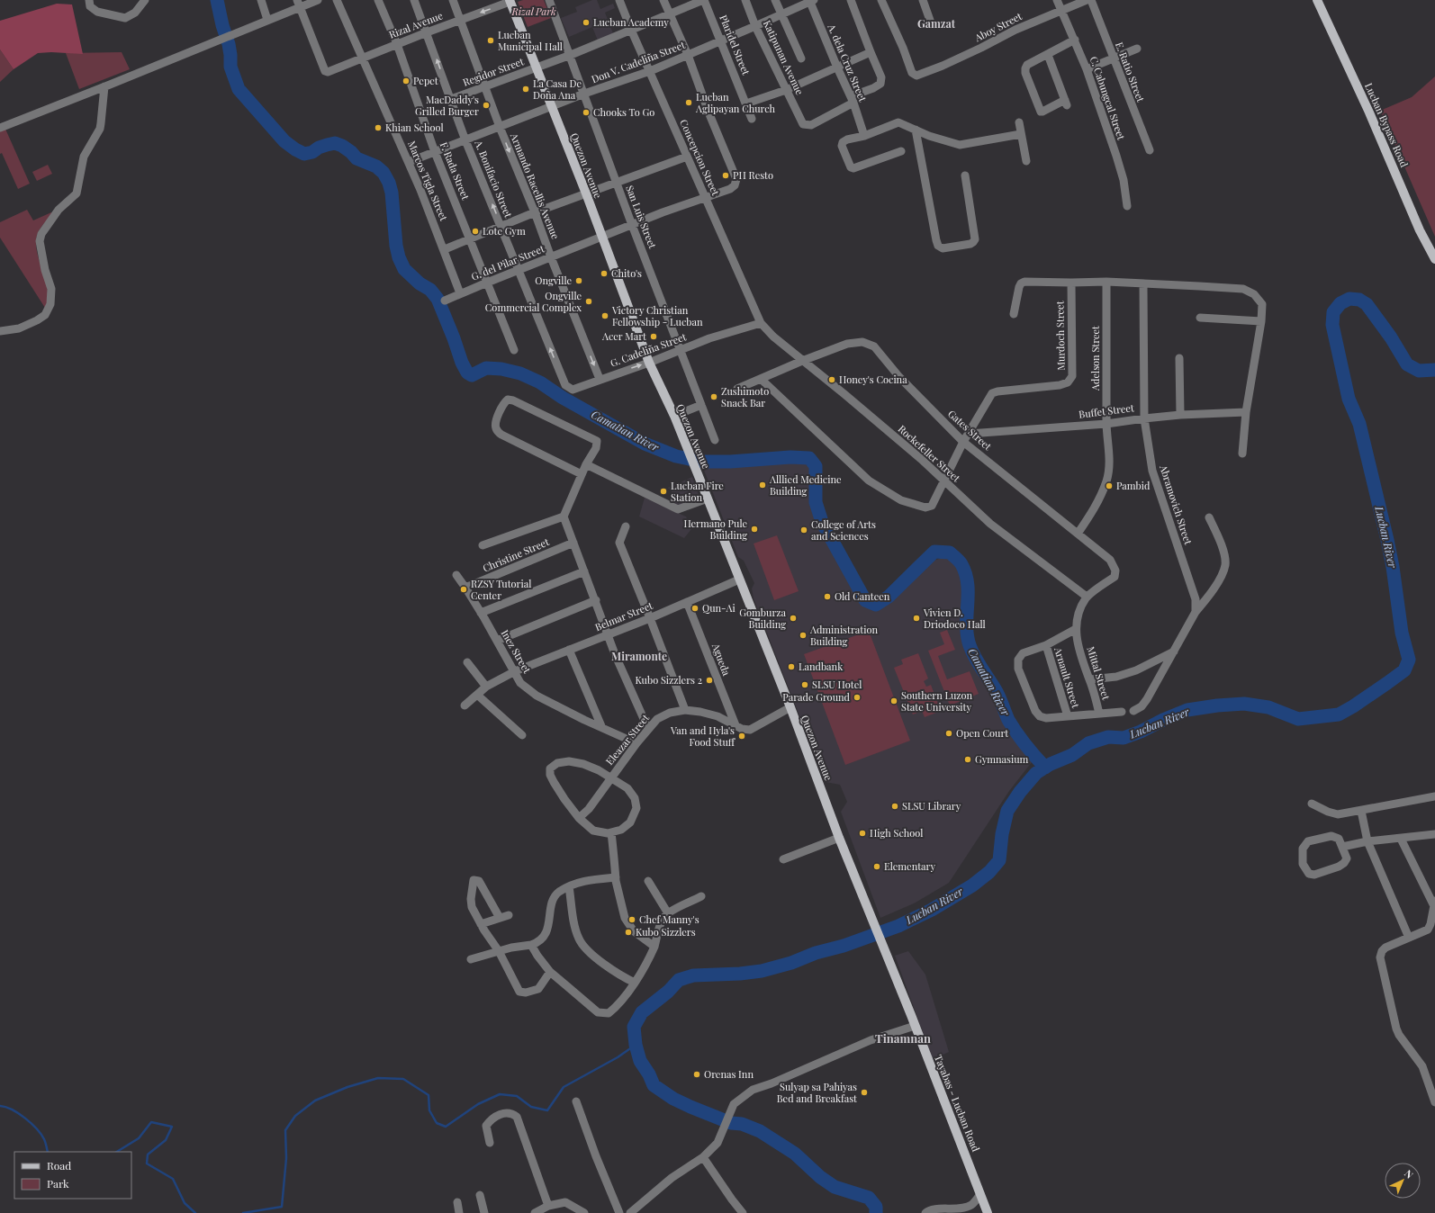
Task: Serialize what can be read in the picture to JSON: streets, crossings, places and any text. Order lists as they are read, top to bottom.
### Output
{
  "streets": {
    "main road": ["Lucban Bypass Road", "Quezon Avenue", "Tayabas - Lucban Road"],
    "street": [
      "Rizal Avenue",
      "Aboy Street",
      "Plaridel Street",
      "Katipunan Avenue",
      "Don V. Cadeliña Street",
      "A. dela Cruz Street",
      "Regidor Street",
      "E. Ratio Street",
      "C. Cabungcal Street",
      "Concepcion Street",
      "F. Rada Street",
      "A. Bonifacio Street",
      "Marcos Tigla Street",
      "Armando Racellis Avenue",
      "San Luis Street",
      "G. del Pilar Street",
      "Murdoch Street",
      "G. Cadeliña Street",
      "Adelson Street",
      "Buffet Street",
      "Gates Street",
      "Rockefeller Street",
      "Abramovich Street",
      "Christine Street",
      "Belmar Street",
      "Inez Street",
      "Agueda",
      "Mittal Street",
      "Arnault Street",
      "Eleazar Street"
    ]
  },
  "crossings": [
    ["Rizal Avenue", "Quezon Avenue"],
    ["Rizal Avenue", "F. Rada Street"],
    ["Rizal Avenue", "A. Bonifacio Street"],
    ["Rizal Avenue", "Marcos Tigla Street"],
    ["Rizal Avenue", "Armando Racellis Avenue"],
    ["Aboy Street", "C. Cabungcal Street"],
    ["Plaridel Street", "Don V. Cadeliña Street"],
    ["Plaridel Street", "Regidor Street"],
    ["Katipunan Avenue", "Don V. Cadeliña Street"],
    ["Katipunan Avenue", "A. dela Cruz Street"],
    ["Don V. Cadeliña Street", "A. dela Cruz Street"],
    ["Don V. Cadeliña Street", "Concepcion Street"],
    ["Don V. Cadeliña Street", "Quezon Avenue"],
    ["Don V. Cadeliña Street", "F. Rada Street"],
    ["Don V. Cadeliña Street", "A. Bonifacio Street"],
    ["Don V. Cadeliña Street", "Marcos Tigla Street"],
    ["Don V. Cadeliña Street", "Armando Racellis Avenue"],
    ["Don V. Cadeliña Street", "San Luis Street"],
    ["Don V. Cadeliña Street", "G. del Pilar Street"],
    ["Regidor Street", "Concepcion Street"],
    ["Regidor Street", "Quezon Avenue"],
    ["Regidor Street", "A. Bonifacio Street"],
    ["Regidor Street", "Armando Racellis Avenue"],
    ["Regidor Street", "San Luis Street"],
    ["Concepcion Street", "G. del Pilar Street"],
    ["Concepcion Street", "G. Cadeliña Street"],
    ["Concepcion Street", "Rockefeller Street"],
    ["Quezon Avenue", "G. del Pilar Street"],
    ["Quezon Avenue", "G. Cadeliña Street"],
    ["Quezon Avenue", "Belmar Street"],
    ["Quezon Avenue", "Eleazar Street"],
    ["Quezon Avenue", "Tayabas - Lucban Road"],
    ["F. Rada Street", "G. del Pilar Street"],
    ["A. Bonifacio Street", "G. del Pilar Street"],
    ["A. Bonifacio Street", "G. Cadeliña Street"],
    ["Marcos Tigla Street", "G. del Pilar Street"],
    ["Armando Racellis Avenue", "G. del Pilar Street"],
    ["Armando Racellis Avenue", "G. Cadeliña Street"],
    ["San Luis Street", "G. del Pilar Street"],
    ["San Luis Street", "G. Cadeliña Street"],
    ["Murdoch Street", "Buffet Street"],
    ["Murdoch Street", "Gates Street"],
    ["Murdoch Street", "Rockefeller Street"],
    ["G. Cadeliña Street", "Rockefeller Street"],
    ["Adelson Street", "Buffet Street"],
    ["Adelson Street", "Gates Street"],
    ["Buffet Street", "Abramovich Street"],
    ["Gates Street", "Rockefeller Street"],
    ["Gates Street", "Mittal Street"],
    ["Rockefeller Street", "Mittal Street"],
    ["Christine Street", "Inez Street"],
    ["Belmar Street", "Inez Street"],
    ["Belmar Street", "Agueda"],
    ["Inez Street", "Eleazar Street"],
    ["Agueda", "Eleazar Street"]
  ],
  "one_way": ["A. Bonifacio Street", "Armando Racellis Avenue"],
  "districts": ["Gamzat", "Miramonte", "Tinamnan"],
  "water": ["Camatian River", "Lucban River"],
  "parks": ["Rizal Park"],
  "places": [
    "Lucban Academy",
    "Lucban Municipal Hall",
    "Pepet",
    "La Casa De Doña Ana",
    "Lucban Aglipayan Church",
    "MacDaddy's Grilled Burger",
    "Chooks To Go",
    "Khian School",
    "PH Resto",
    "Lote Gym",
    "Chito's",
    "Ongville",
    "Ongville Commercial Complex",
    "Victory Christian Fellowship - Lucban",
    "Acer Mart",
    "Honey's Cocina",
    "Zushimoto Snack Bar",
    "Alllied Medicine Building",
    "Pambid",
    "Lucban Fire Station",
    "Hermano Pule Building",
    "College of Arts and Sciences",
    "RZSY Tutorial Center",
    "Old Canteen",
    "Qun-Ai",
    "Gomburza Building",
    "Vivien D. Driodoco Hall",
    "Administration Building",
    "Landbank",
    "Kubo Sizzlers 2",
    "SLSU Hotel",
    "Parade Ground",
    "Southern Luzon State University",
    "Open Court",
    "Van and Hyla's Food Stuff",
    "Gymnasium",
    "SLSU Library",
    "High School",
    "Elementary",
    "Chef Manny's",
    "Kubo Sizzlers",
    "Orenas Inn",
    "Sulyap sa Pahiyas Bed and Breakfast"
  ],
  "legend": ["Road", "Park"],
  "north": "top right"
}
